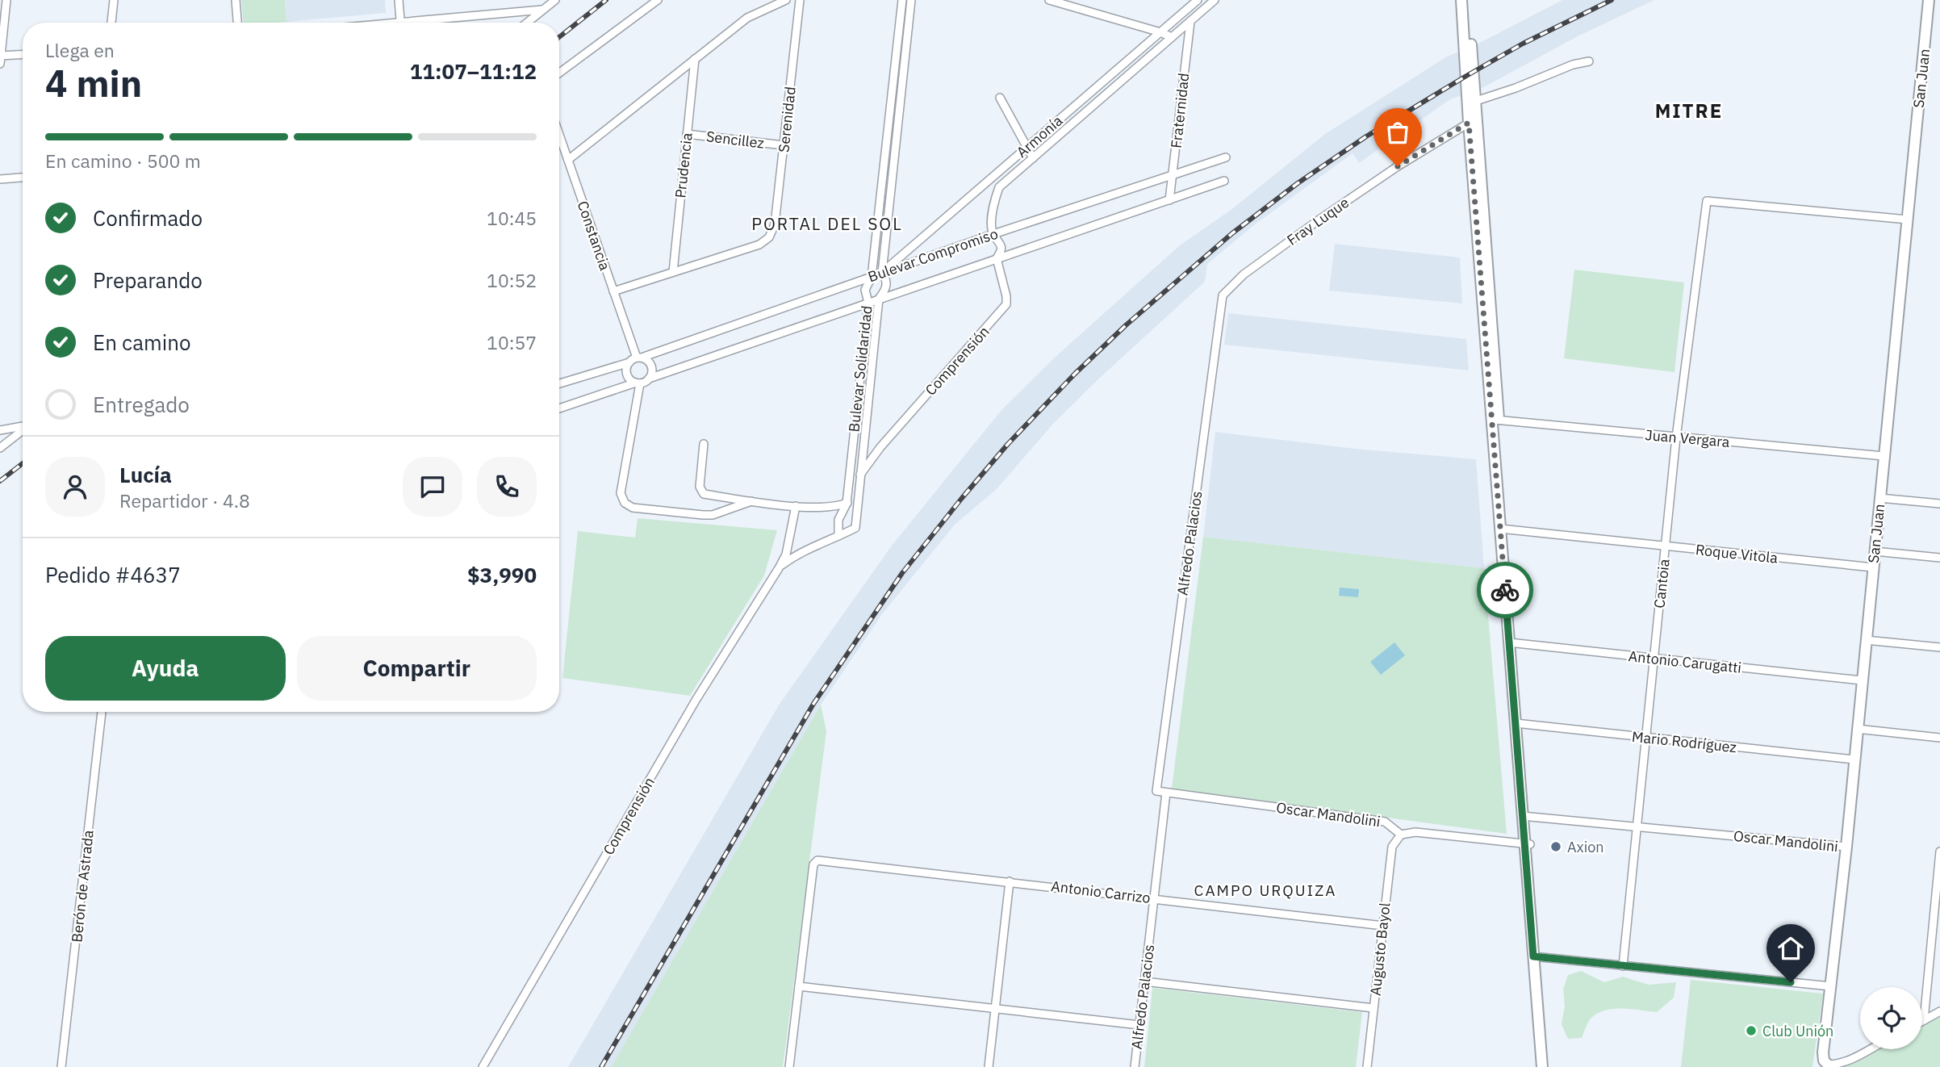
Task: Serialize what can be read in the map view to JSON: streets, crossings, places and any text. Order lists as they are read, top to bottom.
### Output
{
  "streets": {
    "main road": ["San Juan"],
    "street": [
      "Fraternidad",
      "Serenidad",
      "Armonía",
      "Sencillez",
      "Prudencia",
      "Fray Luque",
      "Constancia",
      "Bulevar Compromiso",
      "Comprensión",
      "Bulevar Solidaridad",
      "Juan Vergara",
      "Alfredo Palacios",
      "Roque Vitola",
      "Cantoia",
      "Antonio Carugatti",
      "Mario Rodríguez",
      "Oscar Mandolini",
      "Berón de Astrada",
      "Antonio Carrizo",
      "Augusto Bayol"
    ]
  },
  "crossings": [
    ["San Juan", "Juan Vergara"],
    ["San Juan", "Roque Vitola"],
    ["San Juan", "Cantoia"],
    ["San Juan", "Antonio Carugatti"],
    ["San Juan", "Mario Rodríguez"],
    ["San Juan", "Oscar Mandolini"],
    ["Fraternidad", "Armonía"],
    ["Fraternidad", "Bulevar Compromiso"],
    ["Serenidad", "Sencillez"],
    ["Serenidad", "Prudencia"],
    ["Armonía", "Bulevar Compromiso"],
    ["Armonía", "Comprensión"],
    ["Armonía", "Bulevar Solidaridad"],
    ["Sencillez", "Prudencia"],
    ["Fray Luque", "Alfredo Palacios"],
    ["Constancia", "Bulevar Compromiso"],
    ["Bulevar Compromiso", "Comprensión"],
    ["Bulevar Compromiso", "Bulevar Solidaridad"],
    ["Comprensión", "Bulevar Solidaridad"],
    ["Juan Vergara", "Cantoia"],
    ["Alfredo Palacios", "Oscar Mandolini"],
    ["Alfredo Palacios", "Antonio Carrizo"],
    ["Roque Vitola", "Cantoia"],
    ["Cantoia", "Antonio Carugatti"],
    ["Cantoia", "Mario Rodríguez"],
    ["Cantoia", "Oscar Mandolini"],
    ["Oscar Mandolini", "Augusto Bayol"],
    ["Antonio Carrizo", "Augusto Bayol"]
  ],
  "districts": ["MITRE", "PORTAL DEL SOL", "CAMPO URQUIZA"],
  "places": ["Axion", "Club Unión"],
  "page": {
    "heading": ["4 min", "Llega en", "11:07–11:12"],
    "panel": [
      "Lucía",
      "Repartidor · 4.8",
      "Pedido #4637",
      "$3,990"
    ],
    "bar": "En camino · 500 m",
    "list": [
      ["Confirmado", "10:45"],
      ["Preparando", "10:52"],
      ["En camino", "10:57"],
      "Entregado"
    ],
    "buttons": ["Ayuda", "Compartir"]
  }
}
